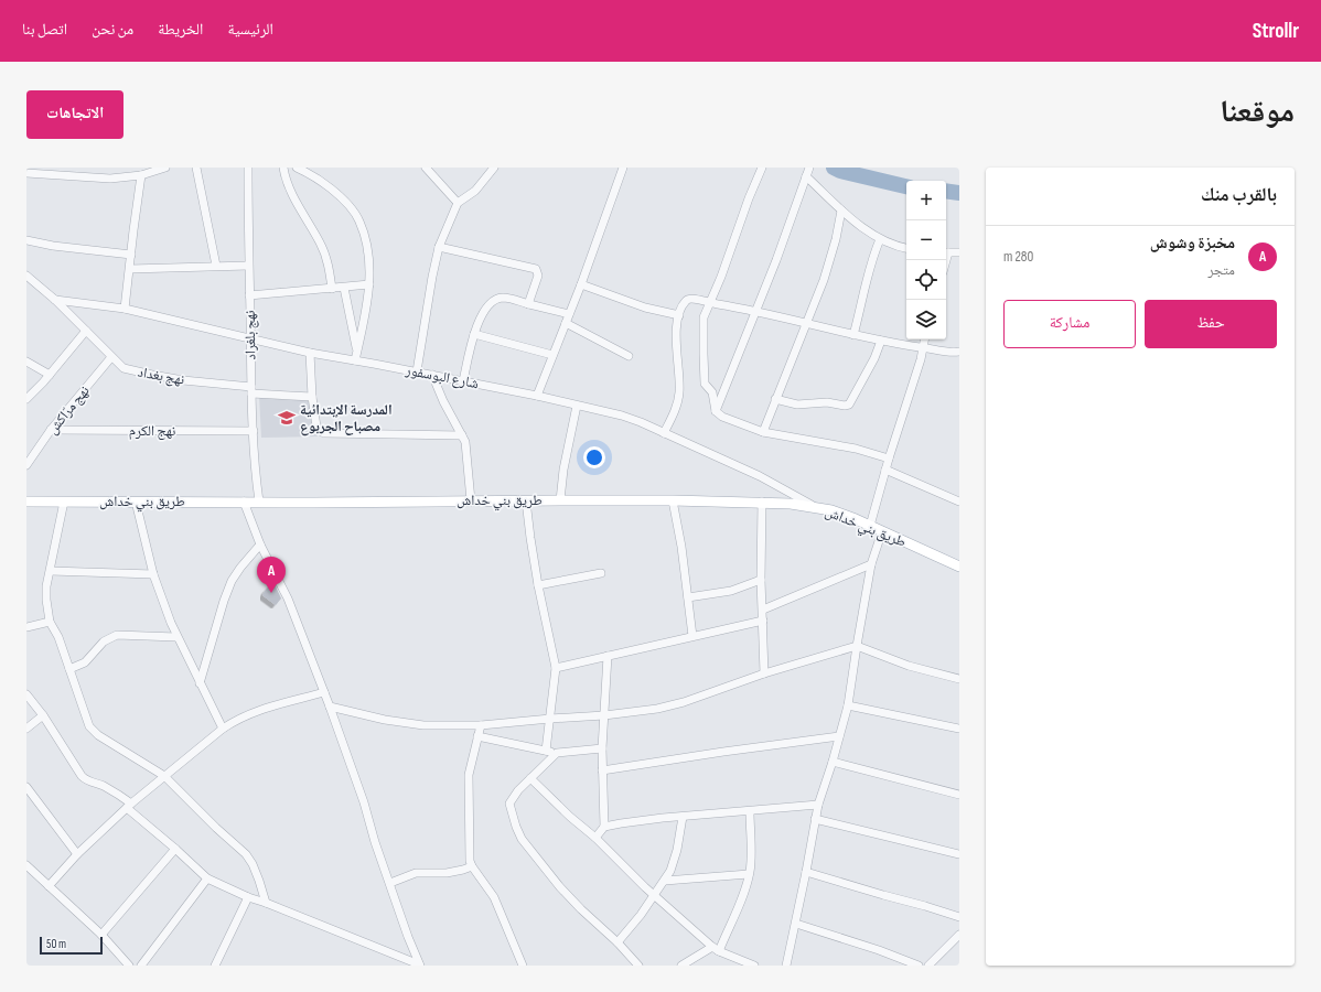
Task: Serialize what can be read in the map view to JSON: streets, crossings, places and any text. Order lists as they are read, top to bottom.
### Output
{
  "streets": {
    "main road": ["طريق بني خداش"],
    "street": [
      "نهج بلغراد",
      "نهج بغداد",
      "شارع البوسفور",
      "نهج مرّاكش",
      "نهج الكرم"
    ]
  },
  "crossings": [
    ["نهج بلغراد", "نهج بغداد"],
    ["نهج بلغراد", "شارع البوسفور"],
    ["نهج بلغراد", "نهج الكرم"],
    ["نهج بلغراد", "طريق بني خداش"],
    ["نهج بغداد", "شارع البوسفور"],
    ["نهج بغداد", "نهج مرّاكش"],
    ["شارع البوسفور", "طريق بني خداش"],
    ["نهج مرّاكش", "نهج الكرم"]
  ],
  "places": {
    "school or university": ["المدرسة الإبتدائية مصباح الجربوع"]
  },
  "scale_bar": "50 m",
  "page": {
    "header": "Strollr",
    "nav": [
      "الرئيسية",
      "الخريطة",
      "من نحن",
      "اتصل بنا"
    ],
    "title": "موقعنا",
    "buttons": [
      "الاتجاهات",
      ["حفظ", "مشاركة"]
    ],
    "heading": "بالقرب منك",
    "map_buttons": ["+", "−"],
    "list": [
      {
        "mark": "A",
        "name": "مخبزة وشوش",
        "note": "متجر",
        "value": "280 m"
      }
    ],
    "pins": "A",
    "scale": "50 m"
  }
}
